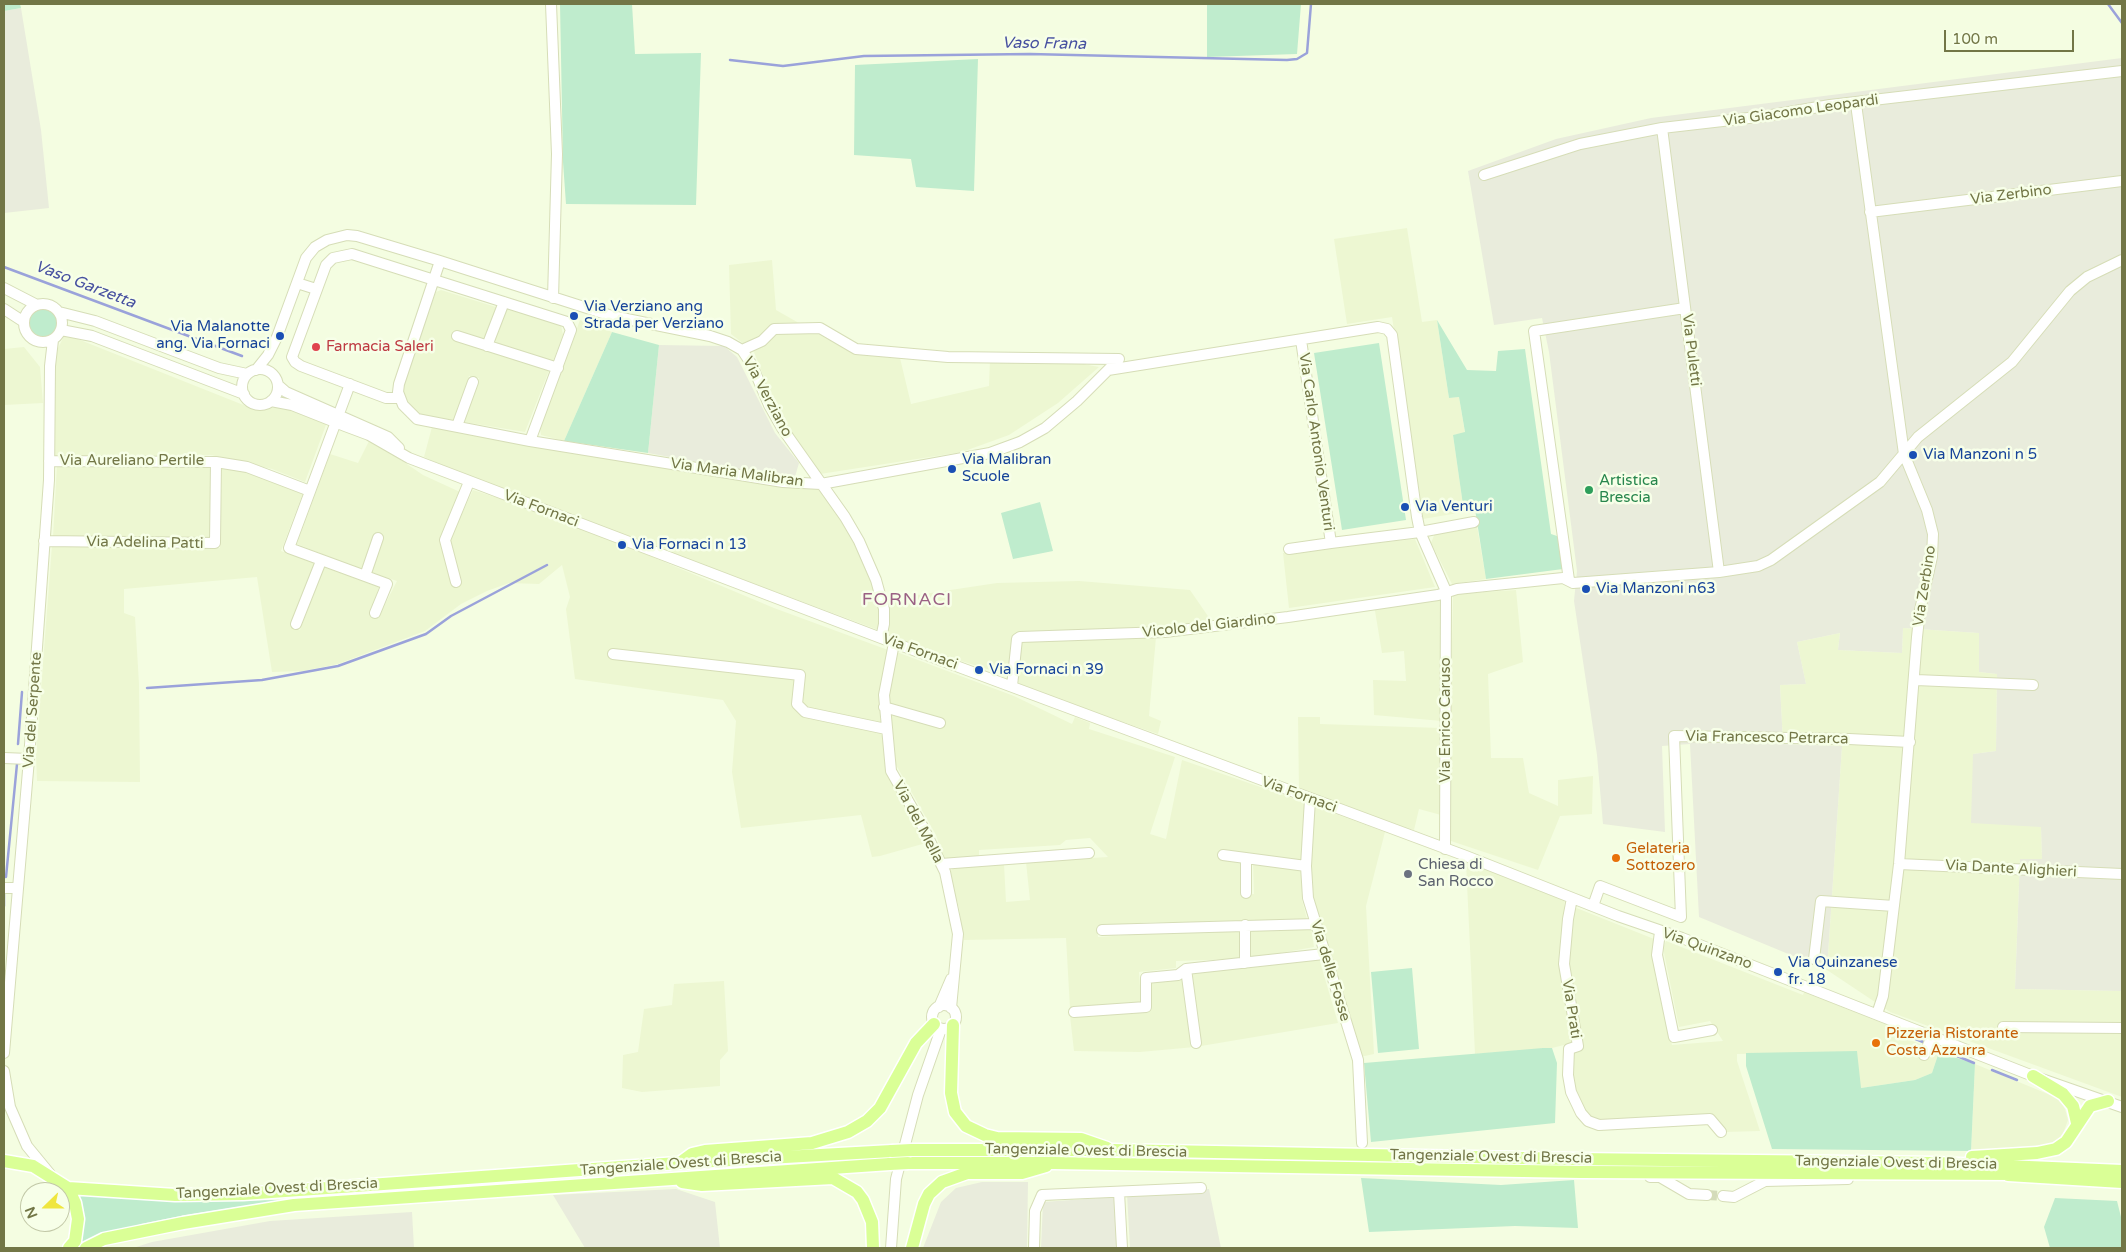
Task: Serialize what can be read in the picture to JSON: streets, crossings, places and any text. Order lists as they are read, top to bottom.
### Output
{
  "streets": {
    "main road": ["Tangenziale Ovest di Brescia"],
    "street": [
      "Via Giacomo Leopardi",
      "Via Zerbino",
      "Via Puletti",
      "Via Verziano",
      "Via Carlo Antonio Venturi",
      "Via Aureliano Pertile",
      "Via Maria Malibran",
      "Via Fornaci",
      "Via Adelina Patti",
      "Vicolo del Giardino",
      "Via del Serpente",
      "Via Enrico Caruso",
      "Via Francesco Petrarca",
      "Via del Mella",
      "Via Dante Alighieri",
      "Via Quinzano",
      "Via delle Fosse",
      "Via Prati"
    ]
  },
  "crossings": [
    ["Via Giacomo Leopardi", "Via Zerbino"],
    ["Via Giacomo Leopardi", "Via Puletti"],
    ["Via Zerbino", "Via Francesco Petrarca"],
    ["Via Zerbino", "Via Dante Alighieri"],
    ["Via Zerbino", "Via Quinzano"],
    ["Via Verziano", "Via Maria Malibran"],
    ["Via Verziano", "Via Fornaci"],
    ["Via Carlo Antonio Venturi", "Via Maria Malibran"],
    ["Via Carlo Antonio Venturi", "Vicolo del Giardino"],
    ["Via Carlo Antonio Venturi", "Via Enrico Caruso"],
    ["Via Aureliano Pertile", "Via Adelina Patti"],
    ["Via Aureliano Pertile", "Via del Serpente"],
    ["Via Fornaci", "Vicolo del Giardino"],
    ["Via Fornaci", "Via del Serpente"],
    ["Via Fornaci", "Via Enrico Caruso"],
    ["Via Fornaci", "Via del Mella"],
    ["Via Fornaci", "Via Quinzano"],
    ["Via Fornaci", "Via delle Fosse"],
    ["Via Fornaci", "Via Prati"],
    ["Via Adelina Patti", "Via del Serpente"],
    ["Vicolo del Giardino", "Via Enrico Caruso"],
    ["Via Francesco Petrarca", "Via Quinzano"],
    ["Via Quinzano", "Via Prati"]
  ],
  "districts": ["FORNACI"],
  "water": ["Vaso Frana", "Vaso Garzetta"],
  "places": [
    "Via Verziano ang Strada per Verziano",
    "Via Malanotte ang. Via Fornaci",
    "Farmacia Saleri",
    "Via Manzoni n 5",
    "Via Malibran Scuole",
    "Artistica Brescia",
    "Via Venturi",
    "Via Fornaci n 13",
    "Via Manzoni n63",
    "Via Fornaci n 39",
    "Gelateria Sottozero",
    "Chiesa di San Rocco",
    "Via Quinzanese fr. 18",
    "Pizzeria Ristorante Costa Azzurra"
  ],
  "scale_bar": "100 m",
  "north": "left"
}
